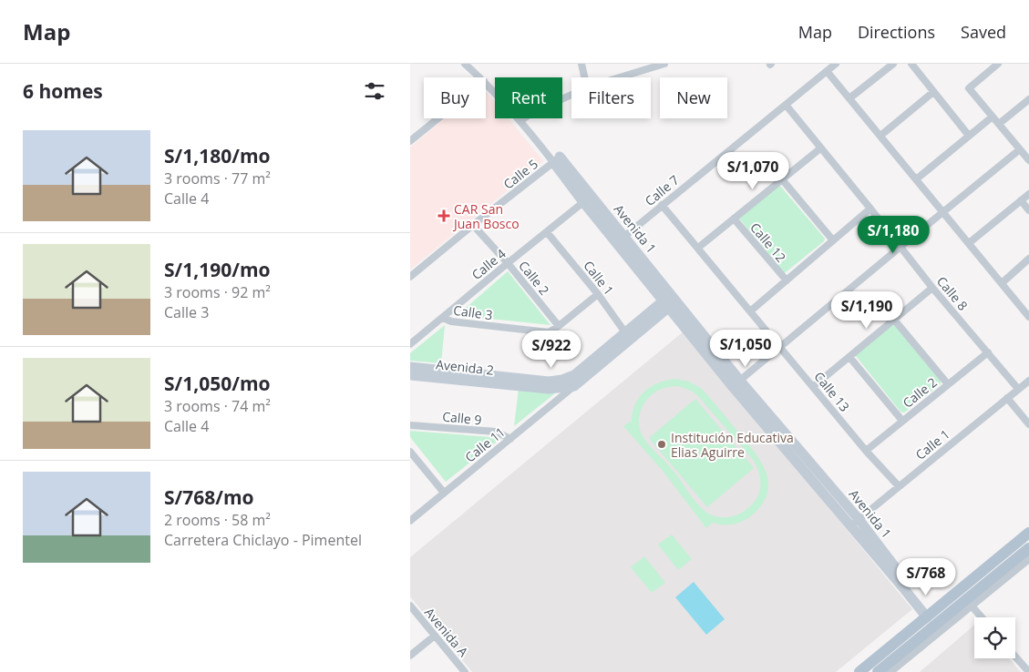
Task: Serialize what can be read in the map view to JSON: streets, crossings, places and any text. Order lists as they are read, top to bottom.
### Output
{
  "streets": {
    "street": [
      "Calle 5",
      "Calle 7",
      "Avenida 1",
      "Calle 12",
      "Calle 4",
      "Calle 2",
      "Calle 1",
      "Calle 8",
      "Calle 3",
      "Avenida 2",
      "Calle 13",
      "Calle 9",
      "Calle 11",
      "Avenida A"
    ]
  },
  "crossings": [
    ["Calle 5", "Avenida 1"],
    ["Calle 5", "Calle 2"],
    ["Calle 7", "Avenida 1"],
    ["Calle 7", "Calle 8"],
    ["Calle 7", "Calle 13"],
    ["Avenida 1", "Calle 4"],
    ["Avenida 1", "Calle 1"],
    ["Avenida 1", "Avenida 2"],
    ["Calle 4", "Calle 2"],
    ["Calle 4", "Calle 1"],
    ["Calle 4", "Calle 3"],
    ["Calle 2", "Calle 8"],
    ["Calle 2", "Calle 3"],
    ["Calle 2", "Calle 13"],
    ["Calle 1", "Calle 8"],
    ["Calle 1", "Calle 3"],
    ["Calle 1", "Avenida 2"],
    ["Calle 1", "Calle 13"],
    ["Avenida 2", "Calle 11"],
    ["Calle 9", "Calle 11"]
  ],
  "places": {
    "health": ["CAR San Juan Bosco"],
    "other": ["Institución Educativa Elias Aguirre"]
  },
  "page": {
    "header": "Map",
    "nav": ["Map", "Directions", "Saved"],
    "heading": "6 homes",
    "chip": [
      "Buy",
      "Rent",
      "Filters",
      "New"
    ],
    "list": [
      {
        "name": "S/1,180/mo",
        "note": "3 rooms · 77 m² · Calle 4"
      },
      {
        "name": "S/1,190/mo",
        "note": "3 rooms · 92 m² · Calle 3"
      },
      {
        "name": "S/1,050/mo",
        "note": "3 rooms · 74 m² · Calle 4"
      },
      {
        "name": "S/768/mo",
        "note": "2 rooms · 58 m² · Carretera Chiclayo - Pimentel"
      }
    ],
    "price": [
      "S/1,070",
      "S/1,180",
      "S/1,190",
      "S/1,050",
      "S/922",
      "S/768"
    ]
  }
}
